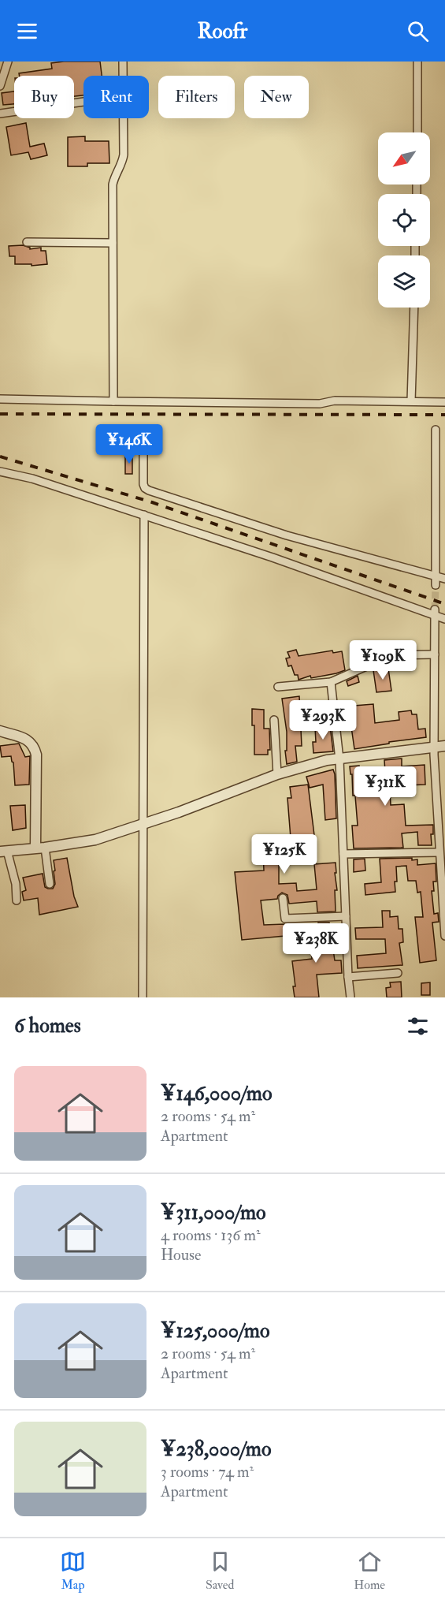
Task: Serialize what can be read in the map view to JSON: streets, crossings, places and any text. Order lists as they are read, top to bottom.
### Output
{
  "north": "bottom left",
  "page": {
    "header": "Roofr",
    "chip": [
      "Buy",
      "Rent",
      "Filters",
      "New"
    ],
    "price": [
      "¥146K",
      "¥109K",
      "¥293K",
      "¥311K",
      "¥125K",
      "¥238K"
    ],
    "heading": "6 homes",
    "list": [
      {
        "name": "¥146,000/mo",
        "note": "2 rooms · 54 m² · Apartment"
      },
      {
        "name": "¥311,000/mo",
        "note": "4 rooms · 136 m² · House"
      },
      {
        "name": "¥125,000/mo",
        "note": "2 rooms · 54 m² · Apartment"
      },
      {
        "name": "¥238,000/mo",
        "note": "3 rooms · 74 m² · Apartment"
      }
    ],
    "tabs": ["Map", "Saved", "Home"]
  }
}
